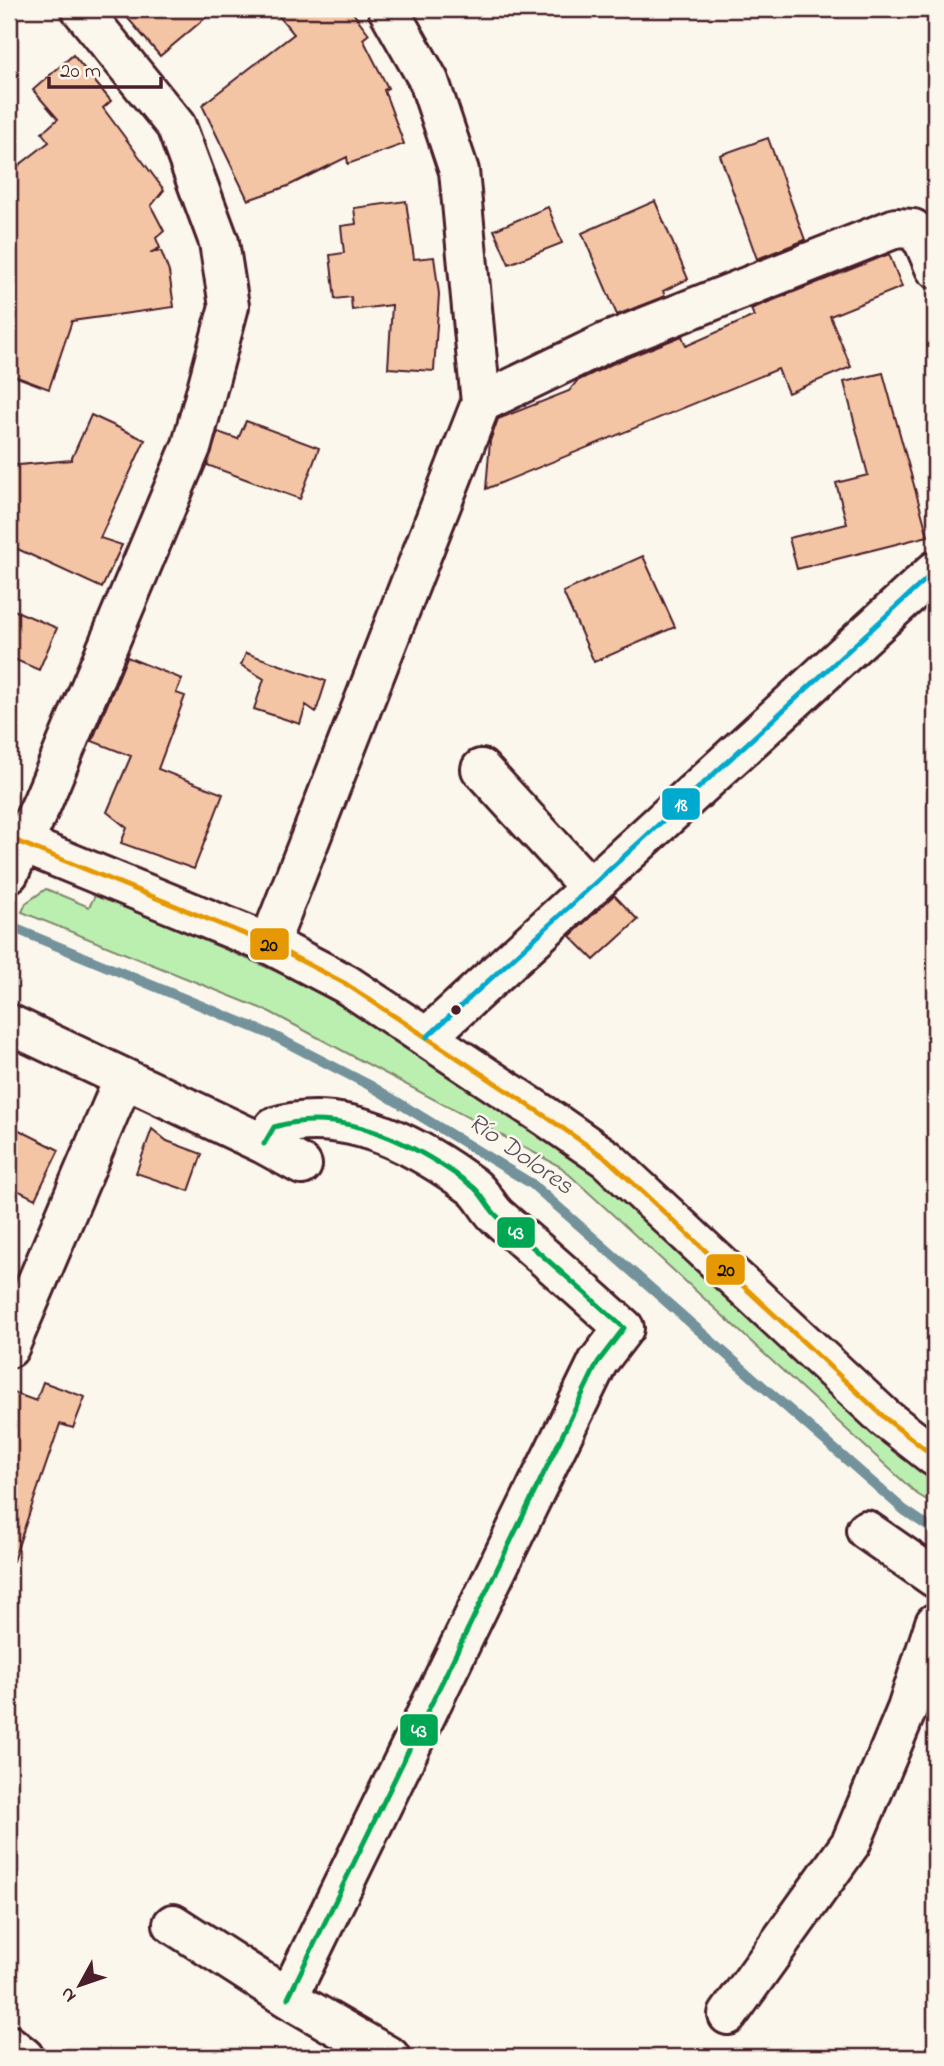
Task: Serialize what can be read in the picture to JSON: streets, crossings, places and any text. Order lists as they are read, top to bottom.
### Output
{
  "water": ["Río Dolores"],
  "lines": ["transit line 18", "transit line 20", "transit line 43"],
  "scale_bar": "20 m",
  "north": "bottom left"
}
